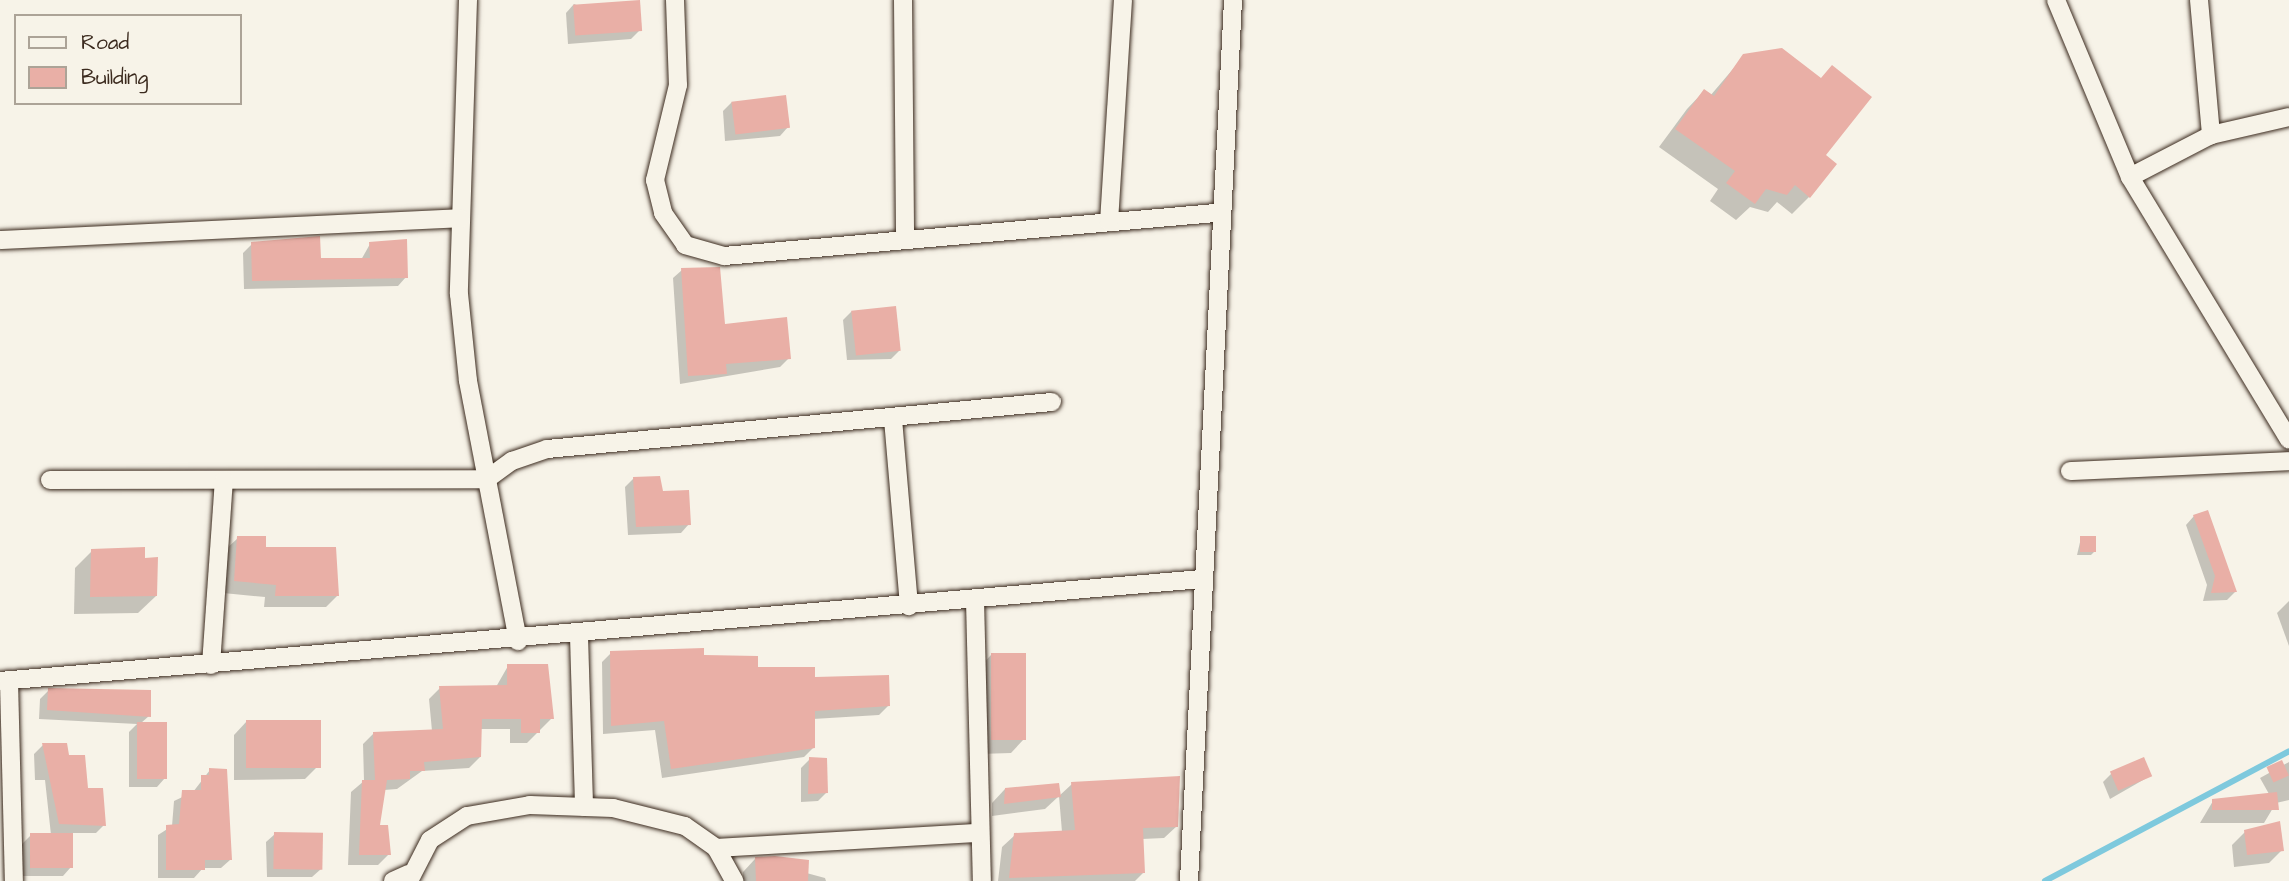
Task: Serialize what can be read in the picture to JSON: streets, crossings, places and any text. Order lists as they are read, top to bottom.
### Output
{
  "legend": ["Road", "Building"]
}
